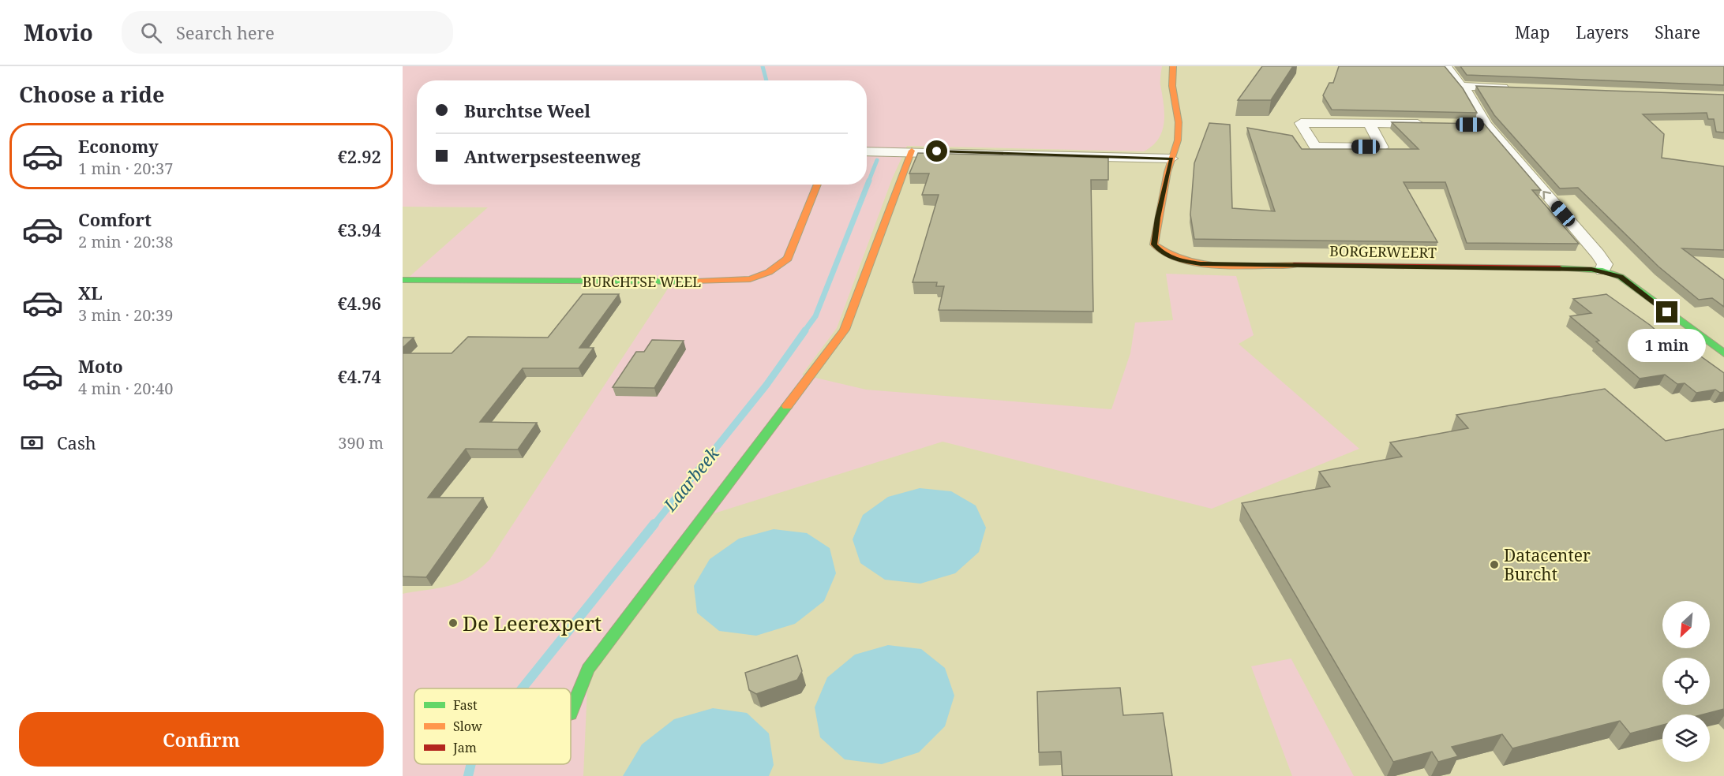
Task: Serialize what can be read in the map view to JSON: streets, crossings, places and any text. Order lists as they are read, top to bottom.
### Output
{
  "streets": {
    "street": ["BORGERWEERT", "BURCHTSE WEEL"]
  },
  "water": ["Laarbeek"],
  "places": ["Datacenter Burcht", "De Leerexpert"],
  "legend": ["Fast", "Slow", "Jam"],
  "north": "bottom left",
  "page": {
    "header": "Movio",
    "search": "Search here",
    "nav": ["Map", "Layers", "Share"],
    "heading": "Choose a ride",
    "banner": ["Burchtse Weel", "Antwerpsesteenweg"],
    "list": [
      {
        "name": "Economy",
        "note": "1 min · 20:37",
        "value": "€2.92"
      },
      {
        "name": "Comfort",
        "note": "2 min · 20:38",
        "value": "€3.94"
      },
      {
        "name": "XL",
        "note": "3 min · 20:39",
        "value": "€4.96"
      },
      {
        "name": "Moto",
        "note": "4 min · 20:40",
        "value": "€4.74"
      }
    ],
    "bubble": "1 min",
    "pay": ["Cash", "390 m"],
    "buttons": "Confirm"
  }
}
